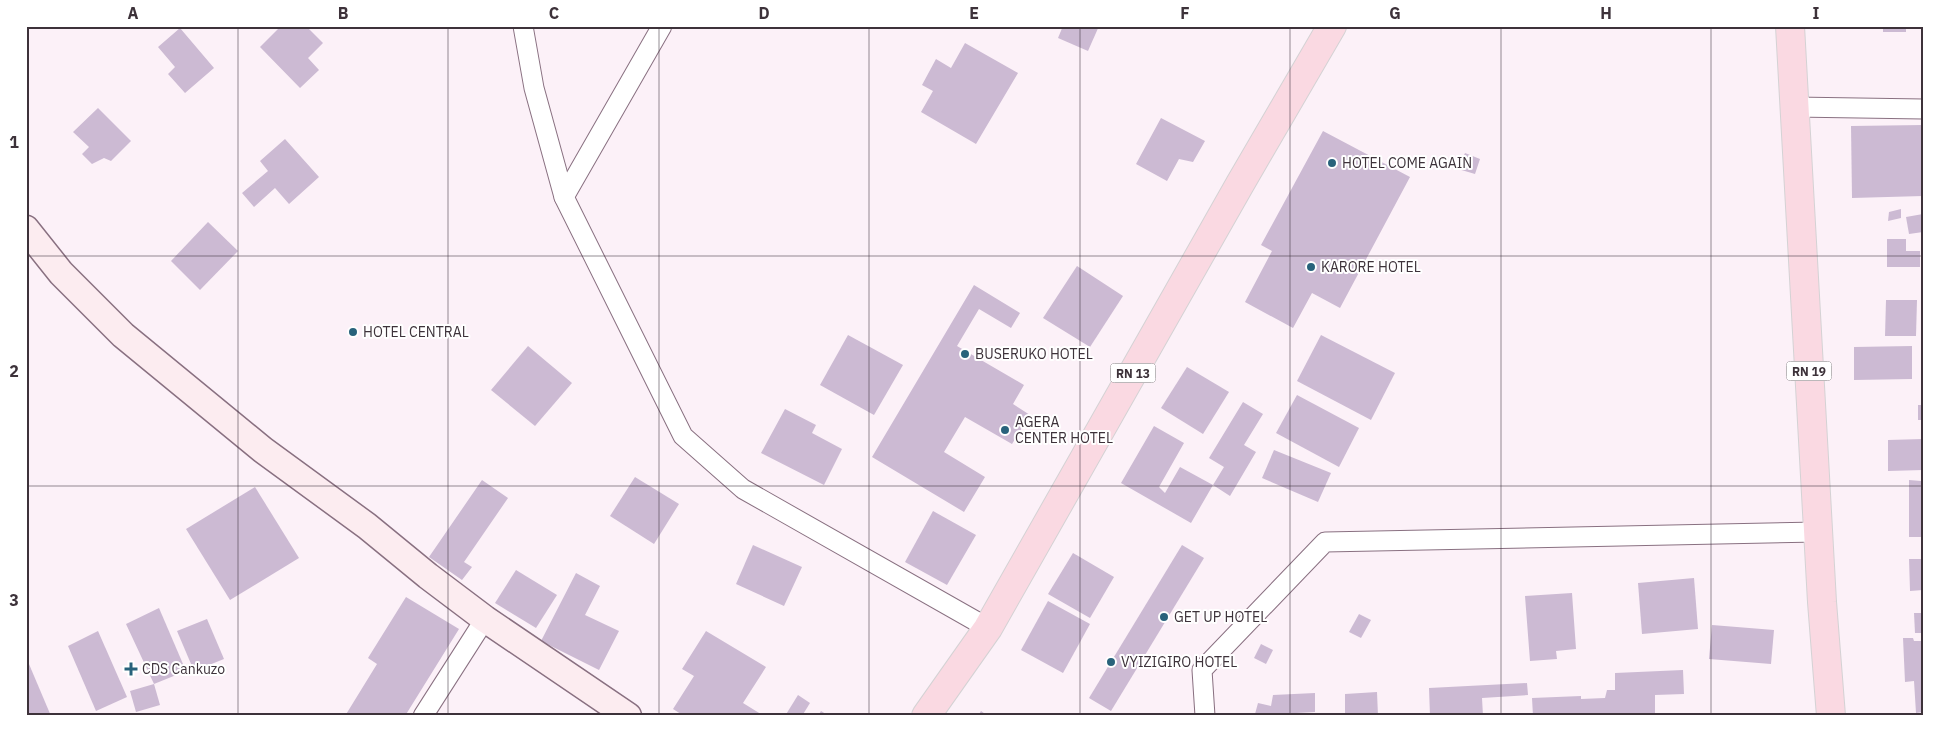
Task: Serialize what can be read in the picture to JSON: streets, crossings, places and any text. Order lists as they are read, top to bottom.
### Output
{
  "streets": {
    "main road": ["RN 19", "RN 13"]
  },
  "places": {
    "other": [
      "HOTEL COME AGAIN",
      "KARORE HOTEL",
      "HOTEL CENTRAL",
      "BUSERUKO HOTEL",
      "AGERA CENTER HOTEL",
      "GET UP HOTEL",
      "VYIZIGIRO HOTEL"
    ],
    "health": ["CDS Cankuzo"]
  },
  "grid": {
    "columns": [
      "A",
      "B",
      "C",
      "D",
      "E",
      "F",
      "G",
      "H",
      "I"
    ],
    "rows": ["1", "2", "3"]
  }
}
